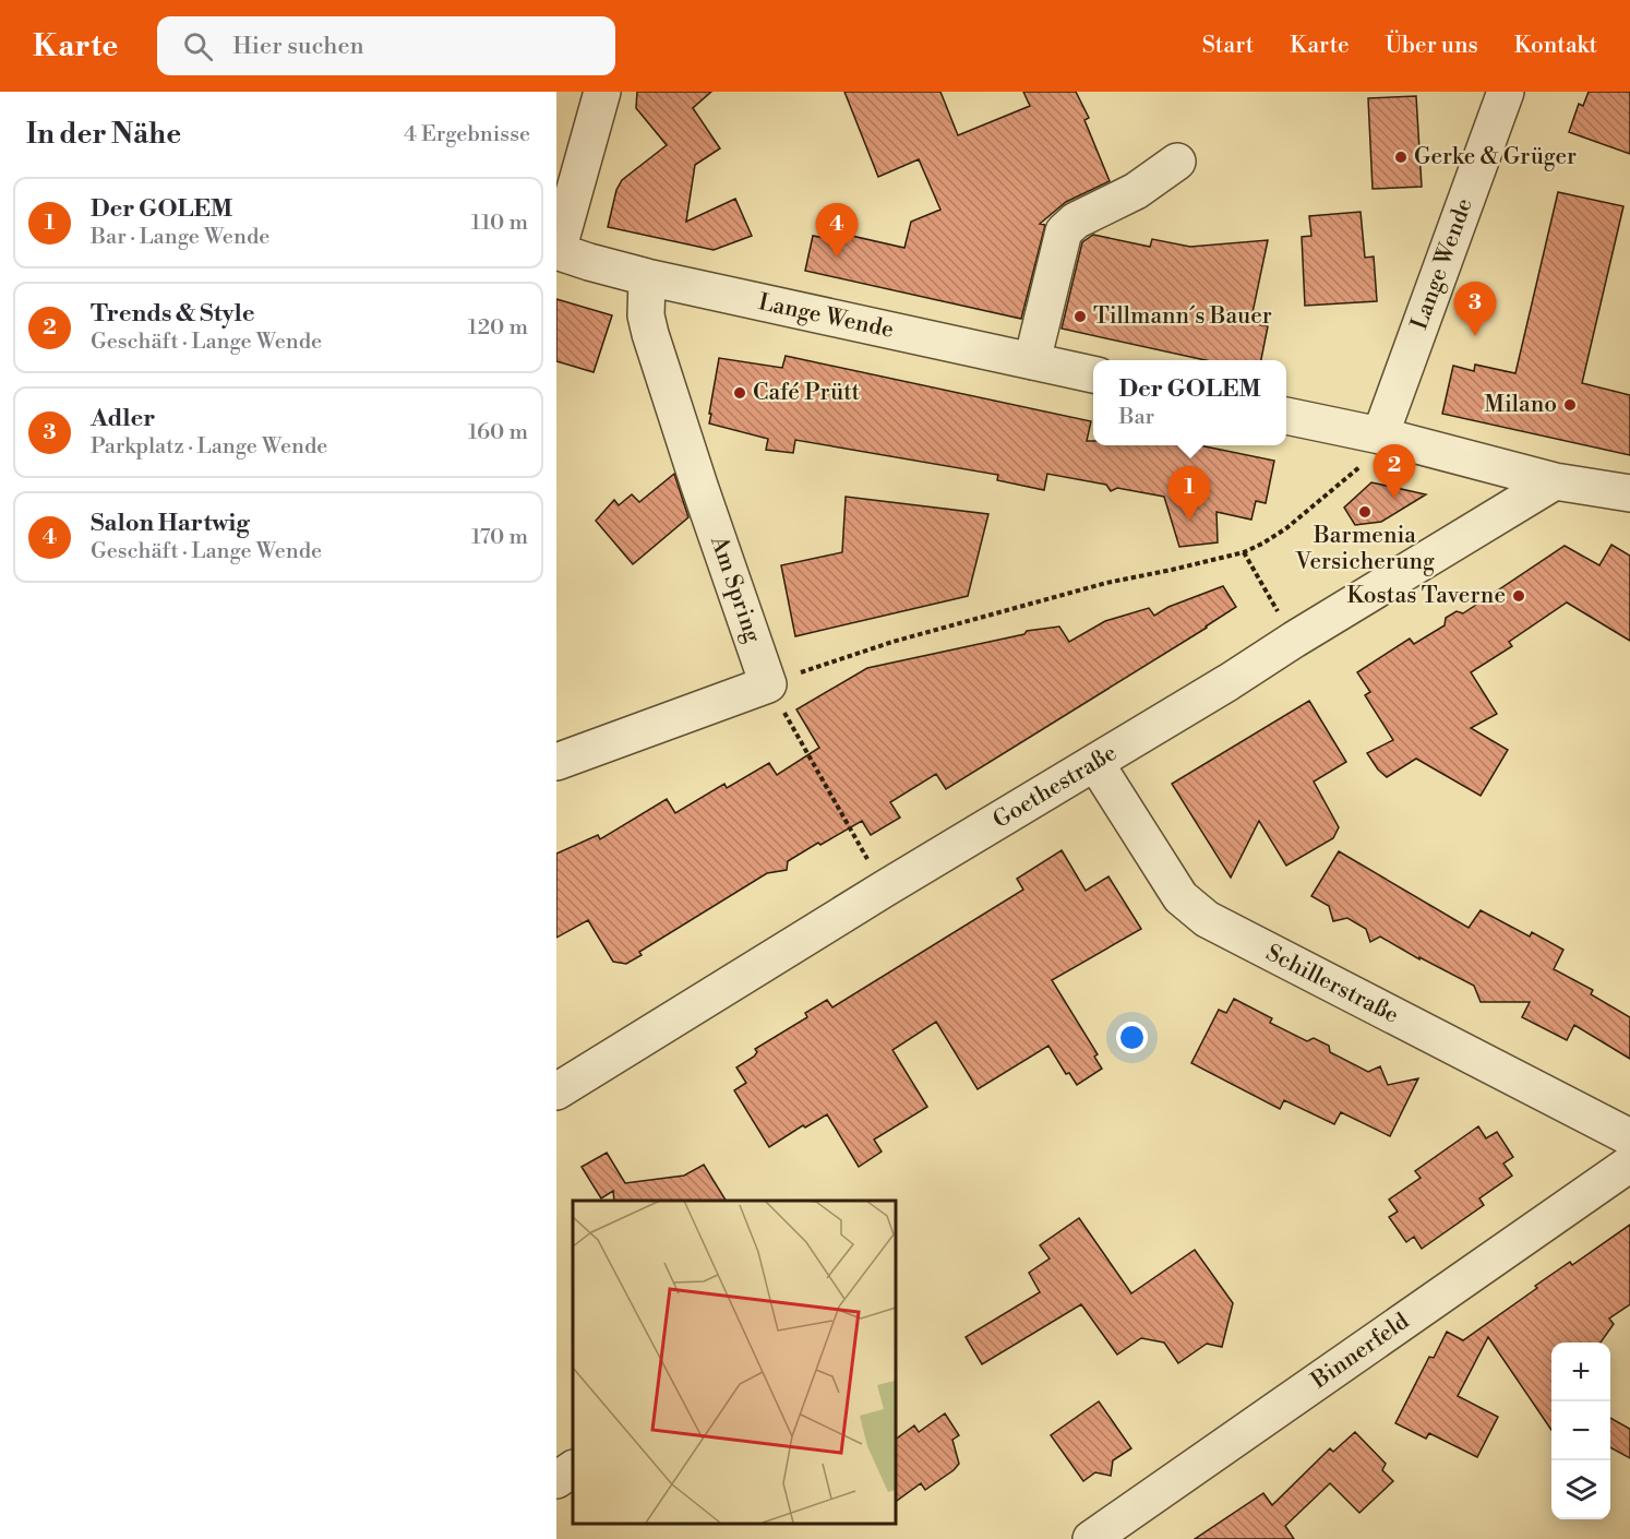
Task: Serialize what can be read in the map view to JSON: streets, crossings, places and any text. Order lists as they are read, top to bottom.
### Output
{
  "streets": {
    "street": [
      "Lange Wende",
      "Am Spring",
      "Goethestraße",
      "Schillerstraße",
      "Binnerfeld"
    ]
  },
  "crossings": [
    ["Lange Wende", "Am Spring"],
    ["Goethestraße", "Schillerstraße"]
  ],
  "places": [
    "Gerke & Grüger",
    "Tillmann´s Bauer",
    "Café Prütt",
    "Milano",
    "Barmenia Versicherung",
    "Kostas Taverne"
  ],
  "page": {
    "header": "Karte",
    "search": "Hier suchen",
    "nav": [
      "Start",
      "Karte",
      "Über uns",
      "Kontakt"
    ],
    "heading": ["In der Nähe", "4 Ergebnisse"],
    "list": [
      {
        "mark": "1",
        "name": "Der GOLEM",
        "note": "Bar · Lange Wende",
        "value": "110 m"
      },
      {
        "mark": "2",
        "name": "Trends & Style",
        "note": "Geschäft · Lange Wende",
        "value": "120 m"
      },
      {
        "mark": "3",
        "name": "Adler",
        "note": "Parkplatz · Lange Wende",
        "value": "160 m"
      },
      {
        "mark": "4",
        "name": "Salon Hartwig",
        "note": "Geschäft · Lange Wende",
        "value": "170 m"
      }
    ],
    "pins": [
      "4",
      "3",
      "2",
      "1"
    ],
    "popup": ["Der GOLEM", "Bar"],
    "map_buttons": ["+", "−"]
  }
}
